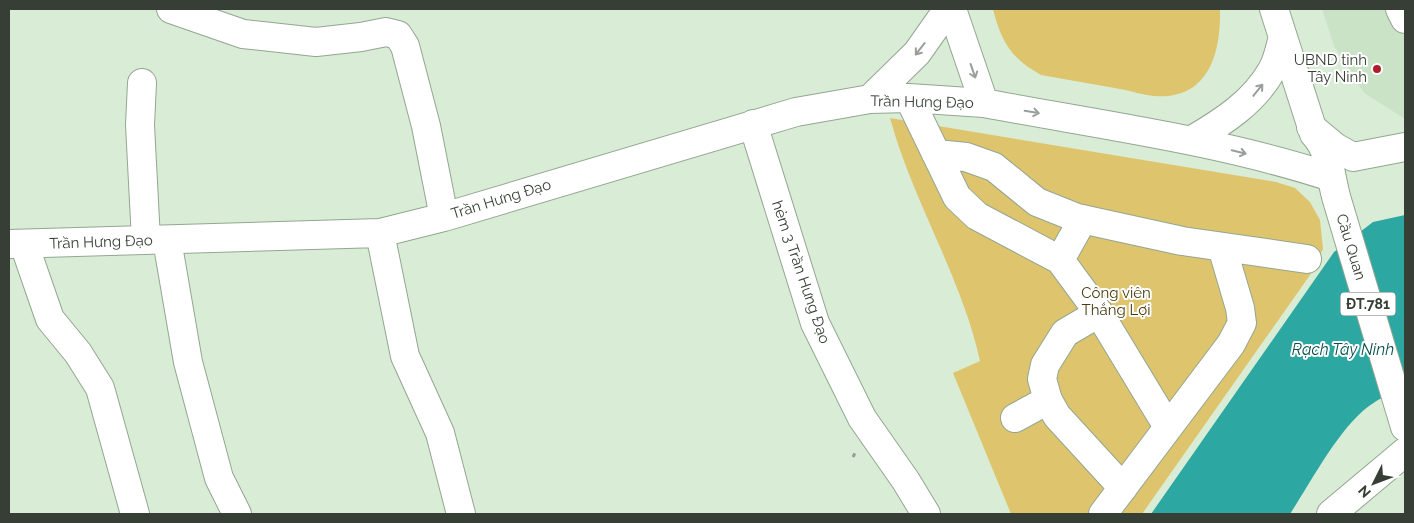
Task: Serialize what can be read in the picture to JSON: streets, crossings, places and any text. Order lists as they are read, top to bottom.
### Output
{
  "streets": {
    "street": [
      "Trần Hưng Đạo",
      "Cầu Quan",
      "hẻm 3 Trần Hưng Đạo",
      "ĐT.781"
    ]
  },
  "crossings": [
    ["Trần Hưng Đạo", "Cầu Quan"],
    ["Trần Hưng Đạo", "hẻm 3 Trần Hưng Đạo"]
  ],
  "water": ["Rạch Tây Ninh"],
  "parks": ["Công viên Thắng Lợi"],
  "places": ["UBND tỉnh Tây Ninh"],
  "north": "bottom left"
}
